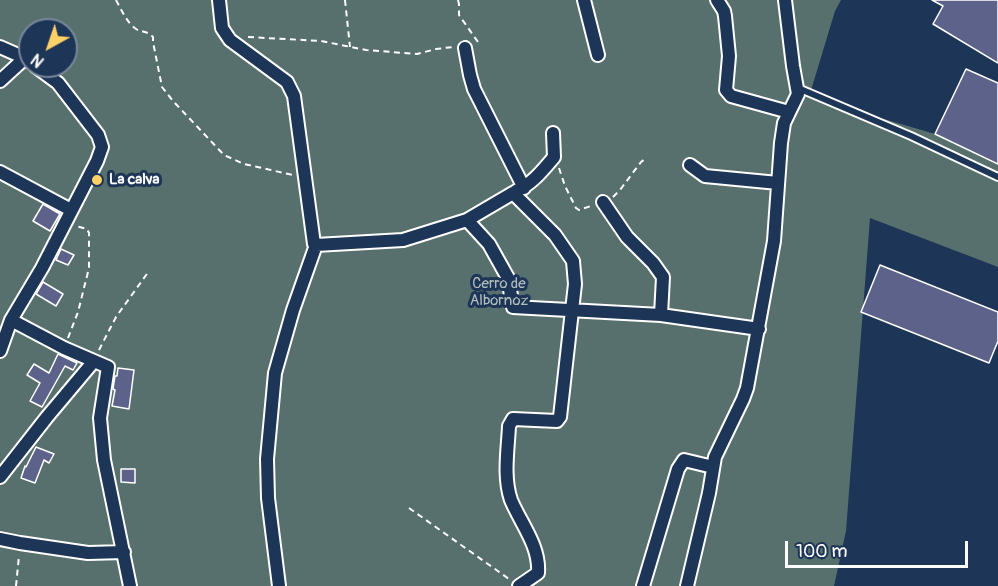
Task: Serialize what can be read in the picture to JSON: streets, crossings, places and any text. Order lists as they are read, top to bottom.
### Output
{
  "parks": ["Cerro de Albornoz"],
  "places": ["La calva"],
  "scale_bar": "100 m",
  "north": "bottom left"
}
